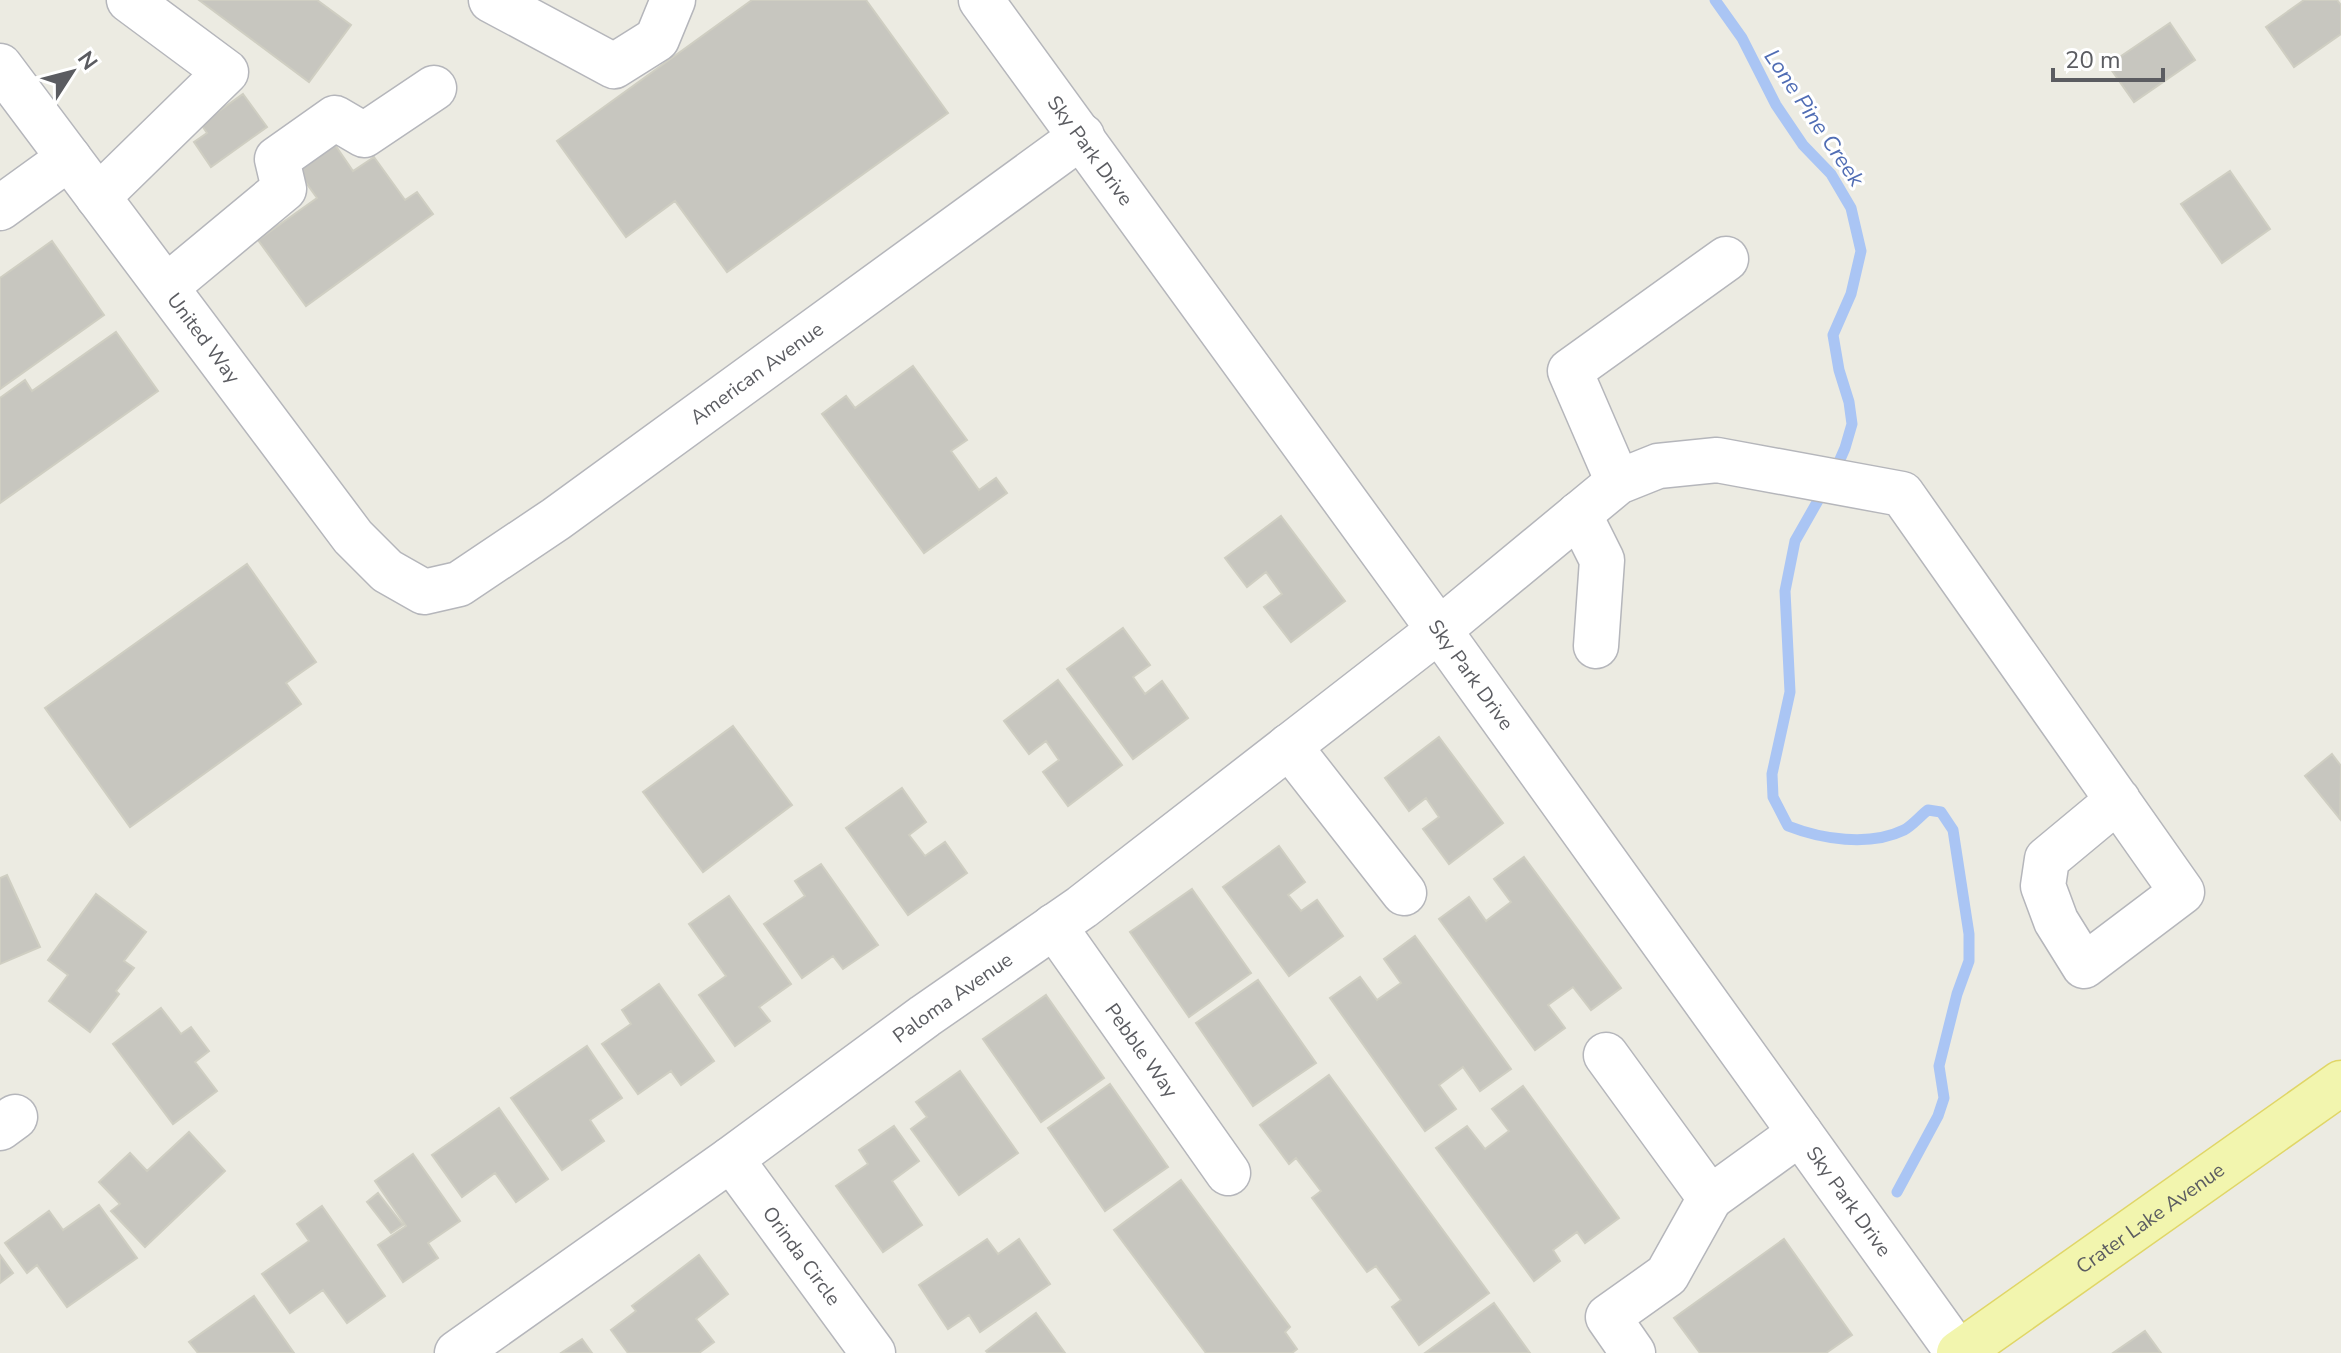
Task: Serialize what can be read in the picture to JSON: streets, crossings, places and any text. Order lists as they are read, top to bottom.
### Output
{
  "streets": {
    "main road": ["Crater Lake Avenue"],
    "street": [
      "Sky Park Drive",
      "United Way",
      "American Avenue",
      "Paloma Avenue",
      "Pebble Way",
      "Orinda Circle"
    ]
  },
  "crossings": [
    ["Sky Park Drive", "American Avenue"],
    ["Sky Park Drive", "Paloma Avenue"],
    ["Sky Park Drive", "Crater Lake Avenue"],
    ["United Way", "American Avenue"],
    ["Paloma Avenue", "Pebble Way"],
    ["Paloma Avenue", "Orinda Circle"]
  ],
  "water": ["Lone Pine Creek"],
  "scale_bar": "20 m",
  "north": "top right"
}
